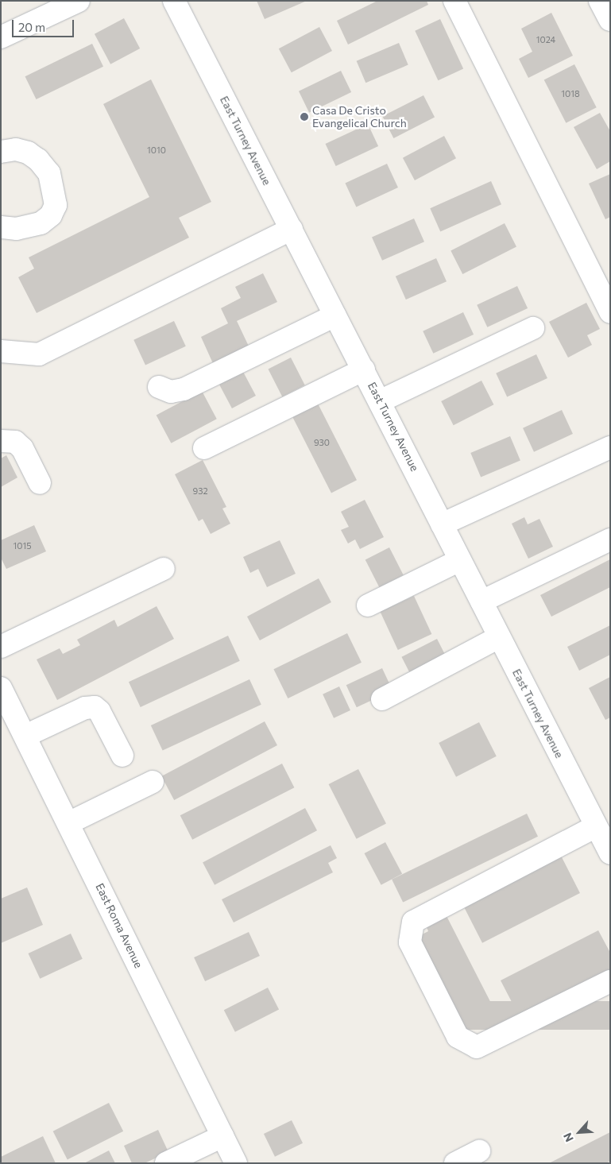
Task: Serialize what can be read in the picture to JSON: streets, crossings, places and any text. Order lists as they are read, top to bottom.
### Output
{
  "streets": {
    "street": ["East Turney Avenue", "East Roma Avenue"]
  },
  "places": ["Casa De Cristo Evangelical Church"],
  "house_numbers": [
    "1024",
    "1018",
    "1010",
    "930",
    "932",
    "1015"
  ],
  "scale_bar": "20 m",
  "north": "bottom left"
}
